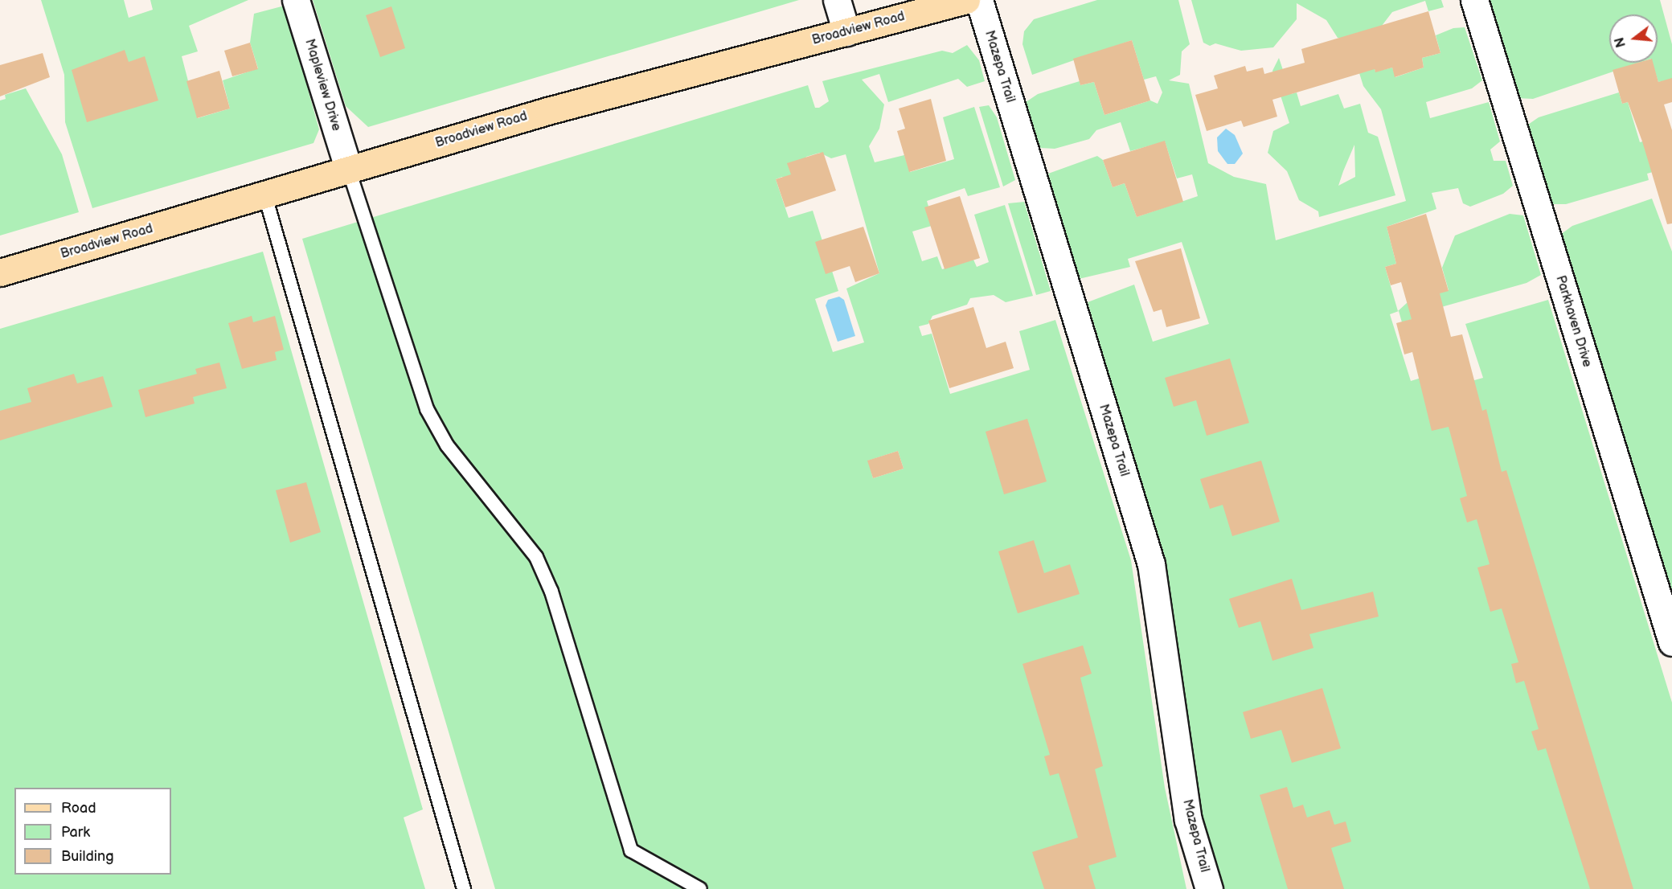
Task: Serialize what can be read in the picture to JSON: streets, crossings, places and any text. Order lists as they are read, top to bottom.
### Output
{
  "streets": {
    "main road": ["Broadview Road"],
    "street": ["Mazepa Trail", "Mapleview Drive", "Parkhaven Drive"]
  },
  "crossings": [
    ["Broadview Road", "Mapleview Drive"]
  ],
  "legend": ["Road", "Park", "Building"],
  "north": "left"
}
